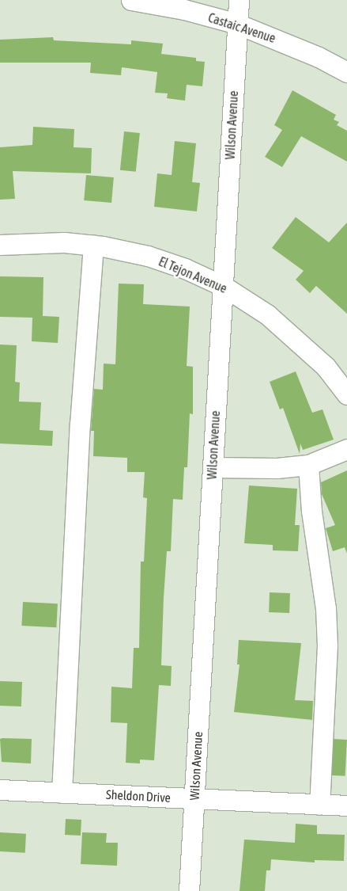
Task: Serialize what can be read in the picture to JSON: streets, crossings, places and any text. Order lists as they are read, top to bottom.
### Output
{
  "streets": {
    "street": [
      "Castaic Avenue",
      "Wilson Avenue",
      "El Tejon Avenue",
      "Sheldon Drive"
    ]
  },
  "crossings": [
    ["Castaic Avenue", "Wilson Avenue"],
    ["Wilson Avenue", "El Tejon Avenue"],
    ["Wilson Avenue", "Sheldon Drive"]
  ]
}
